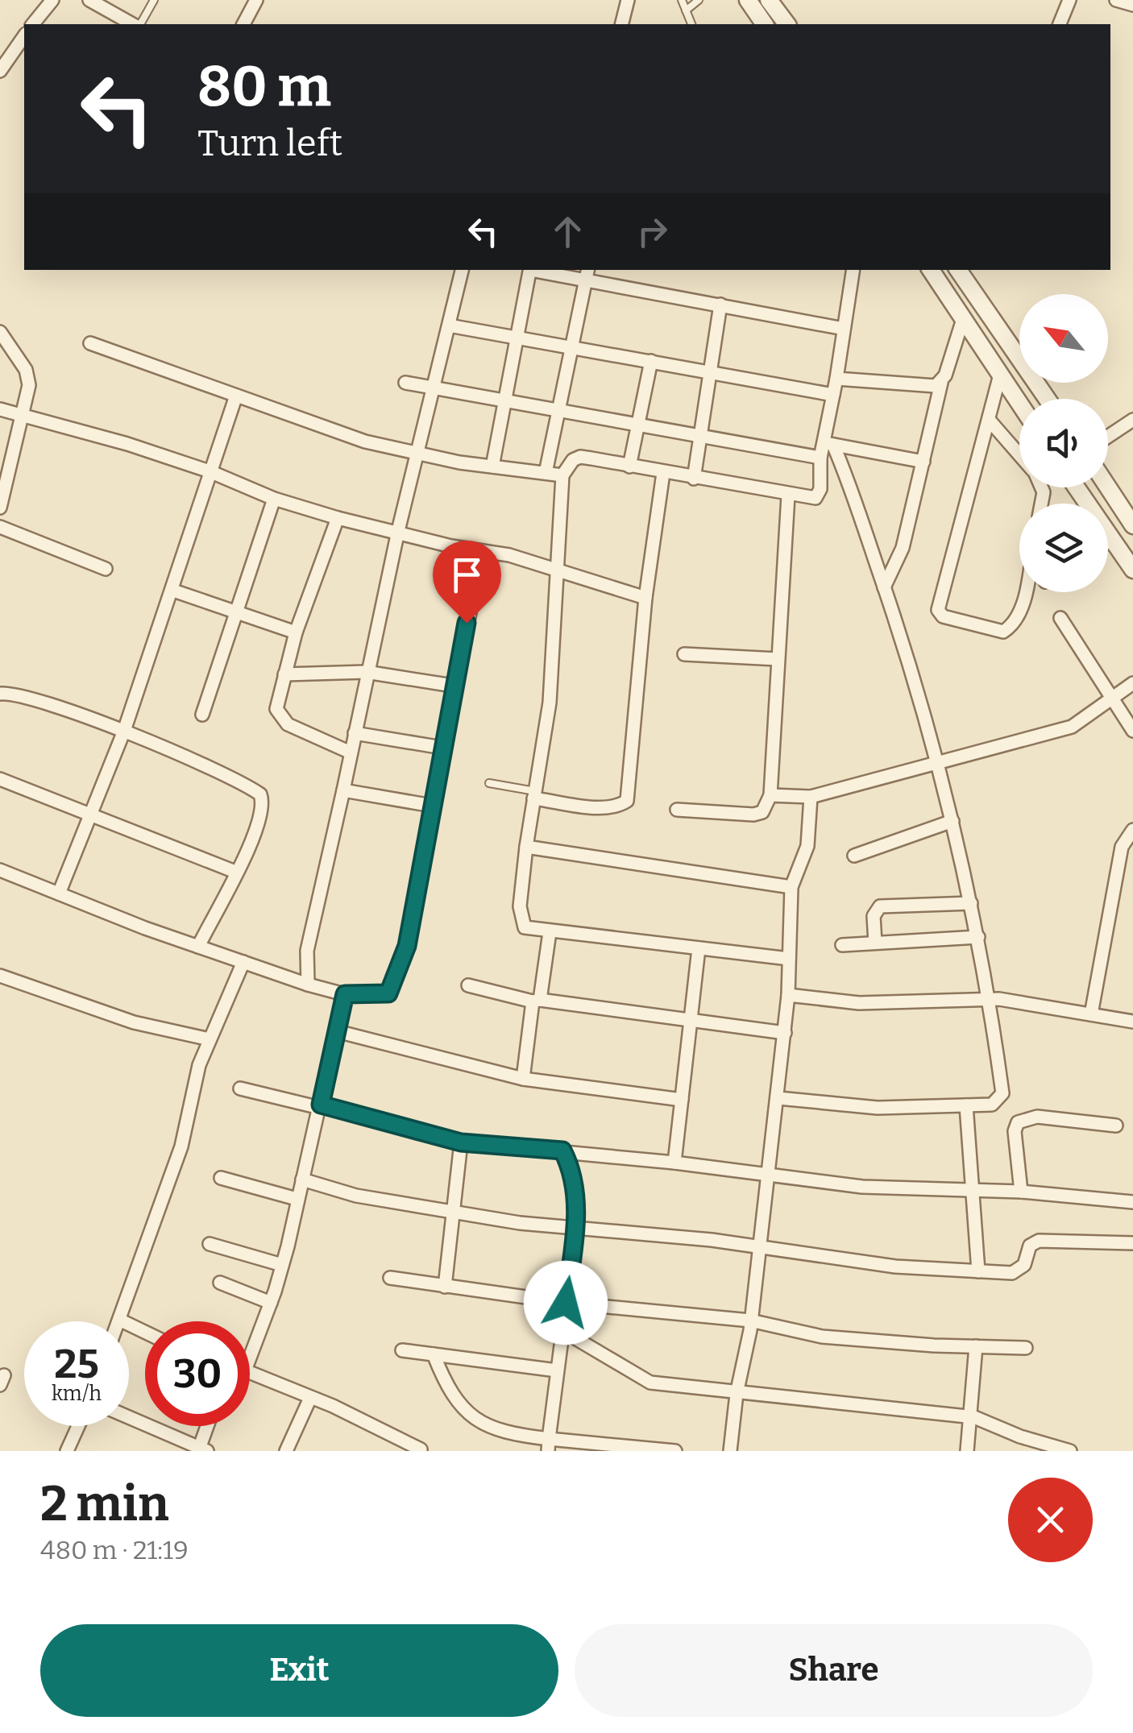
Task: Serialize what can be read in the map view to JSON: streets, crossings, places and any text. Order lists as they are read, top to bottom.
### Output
{
  "north": "top left",
  "page": {
    "turn": ["80 m", "Turn left"],
    "speed": "25 km/h",
    "limit": "30",
    "heading": ["2 min", "480 m · 21:19"],
    "buttons": ["Exit", "Share"]
  }
}
